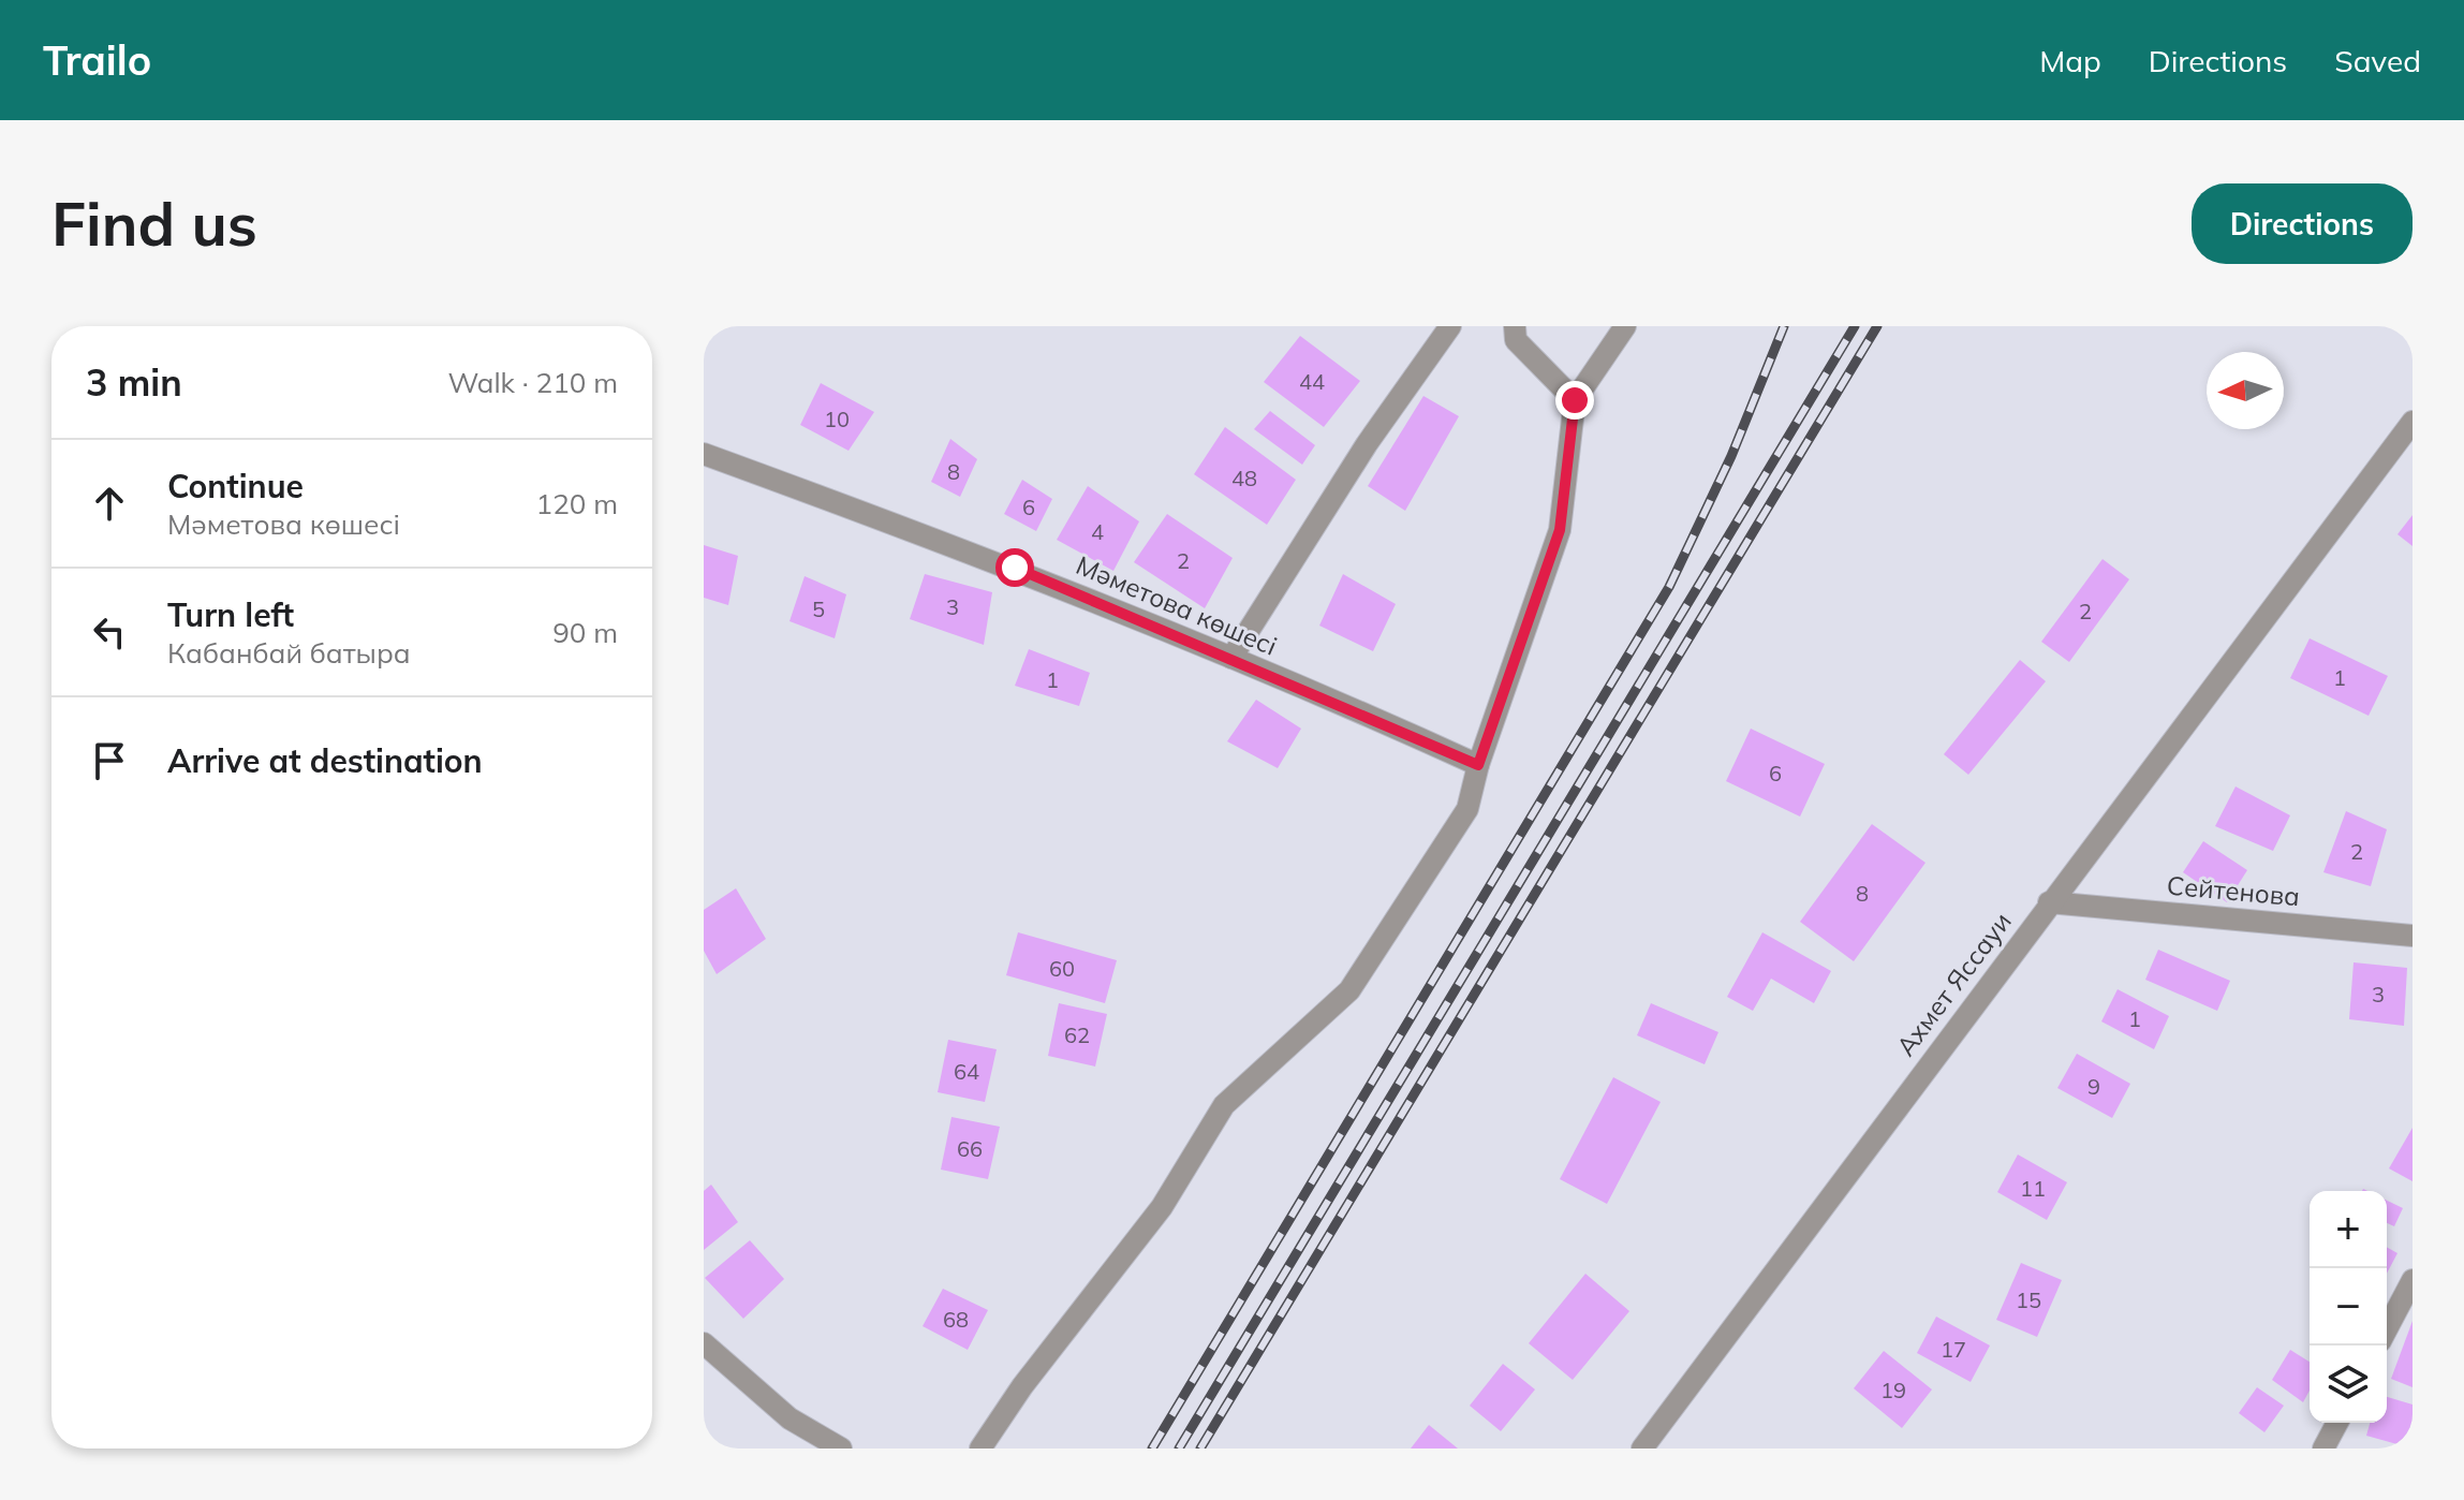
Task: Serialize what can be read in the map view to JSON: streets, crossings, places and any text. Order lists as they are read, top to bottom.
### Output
{
  "streets": {
    "street": ["Мәметова көшесі", "Сейтенова", "Ахмет Яссауи"]
  },
  "crossings": [
    ["Сейтенова", "Ахмет Яссауи"]
  ],
  "house_numbers": [
    "44",
    "10",
    "8",
    "48",
    "6",
    "4",
    "2",
    "3",
    "5",
    "2",
    "1",
    "1",
    "6",
    "2",
    "8",
    "60",
    "3",
    "1",
    "62",
    "64",
    "9",
    "66",
    "11",
    "15",
    "68",
    "17",
    "19"
  ],
  "north": "left",
  "page": {
    "header": "Trailo",
    "nav": ["Map", "Directions", "Saved"],
    "buttons": "Directions",
    "title": "Find us",
    "heading": ["3 min", "Walk · 210 m"],
    "list": [
      ["Continue", "Мәметова көшесі", "120 m"],
      ["Turn left", "Кабанбай батыра", "90 m"],
      "Arrive at destination"
    ],
    "map_buttons": ["+", "−"]
  }
}
